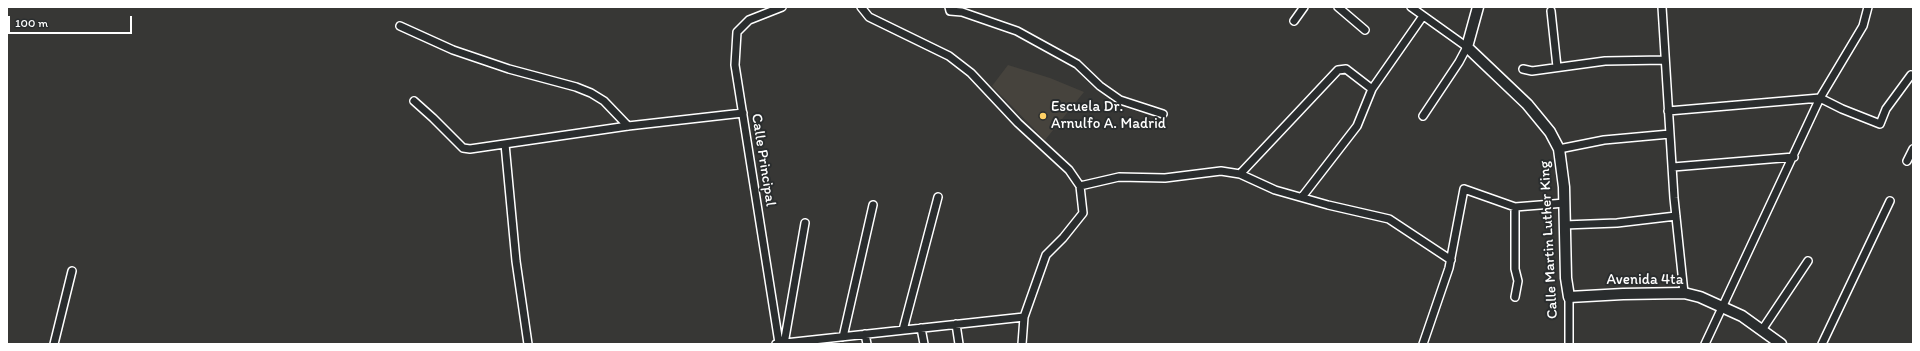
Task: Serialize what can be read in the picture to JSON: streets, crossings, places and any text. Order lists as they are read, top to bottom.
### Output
{
  "streets": {
    "street": ["Calle Principal", "Calle Martin Luther King", "Avenida 4ta"]
  },
  "crossings": [
    ["Calle Martin Luther King", "Avenida 4ta"]
  ],
  "places": ["Escuela Dr. Arnulfo A. Madrid"],
  "scale_bar": "100 m"
}
